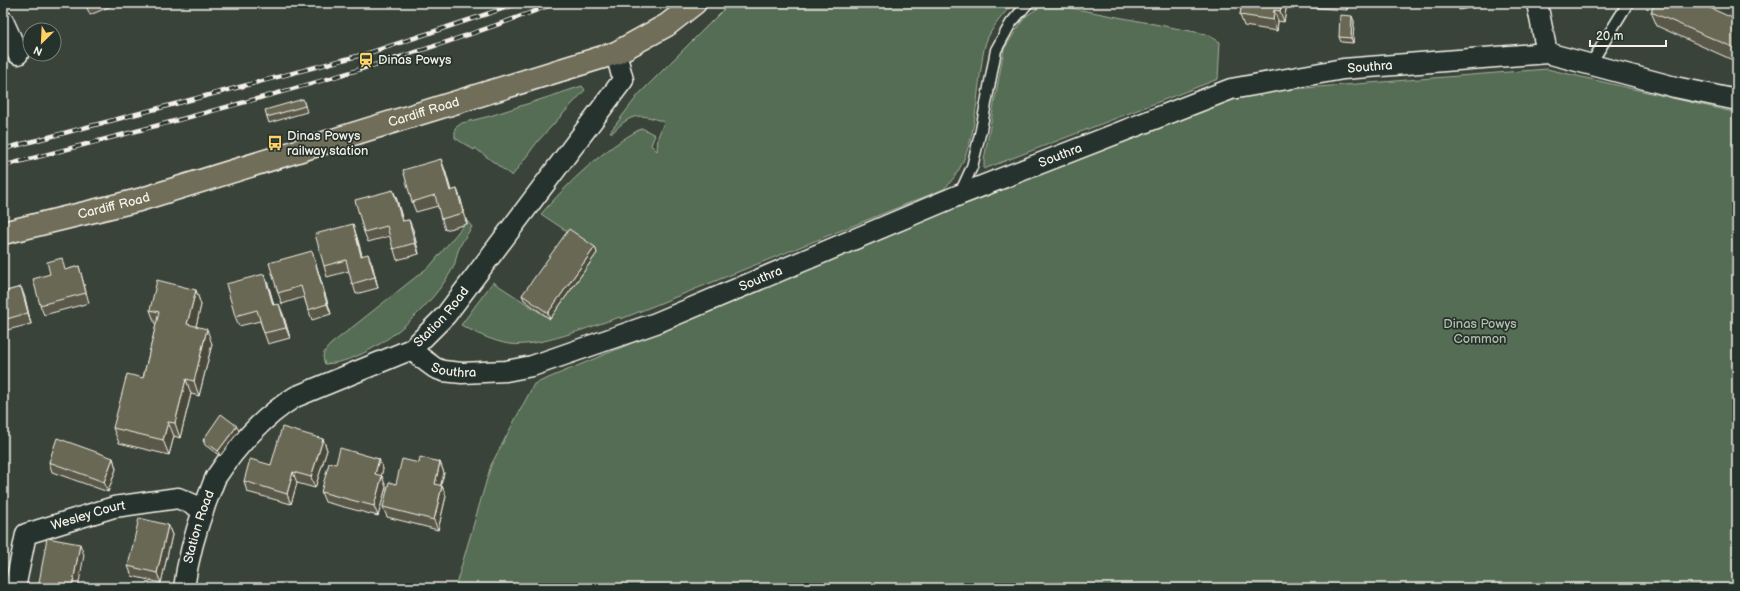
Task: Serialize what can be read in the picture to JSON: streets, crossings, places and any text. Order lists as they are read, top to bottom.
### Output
{
  "streets": {
    "main road": ["Cardiff Road"],
    "street": ["Southra", "Station Road", "Wesley Court"]
  },
  "crossings": [
    ["Southra", "Station Road"],
    ["Cardiff Road", "Station Road"],
    ["Station Road", "Wesley Court"]
  ],
  "parks": ["Dinas Powys Common"],
  "places": {
    "station": ["Dinas Powys"],
    "bus stop": ["Dinas Powys railway station"]
  },
  "scale_bar": "20 m",
  "north": "bottom left"
}
